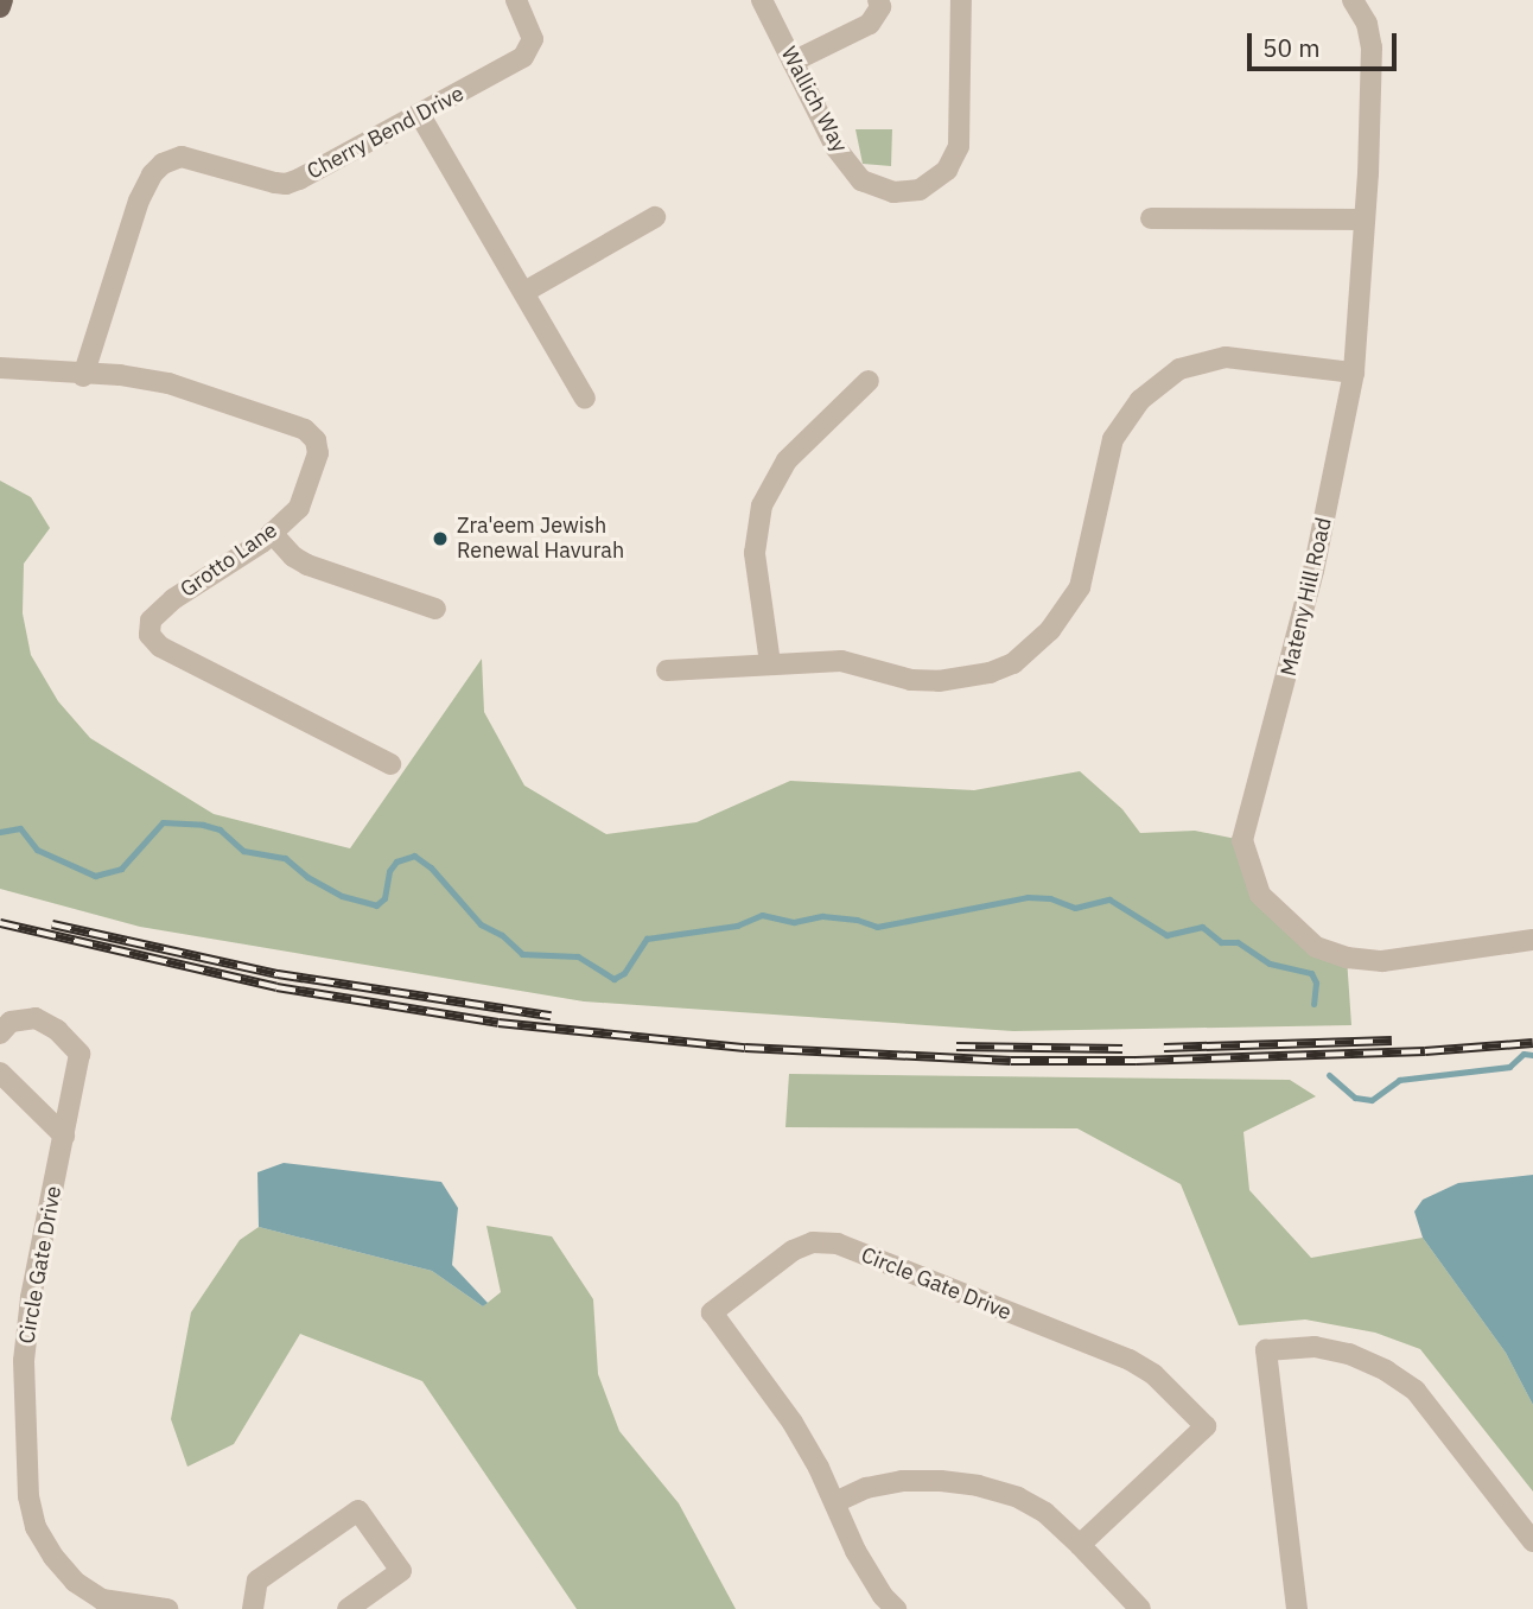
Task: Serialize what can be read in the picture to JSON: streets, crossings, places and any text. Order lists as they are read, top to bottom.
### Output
{
  "streets": {
    "street": [
      "Wallich Way",
      "Cherry Bend Drive",
      "Grotto Lane",
      "Mateny Hill Road",
      "Circle Gate Drive"
    ]
  },
  "crossings": [
    ["Cherry Bend Drive", "Grotto Lane"]
  ],
  "places": ["Zra'eem Jewish Renewal Havurah"],
  "scale_bar": "50 m"
}
